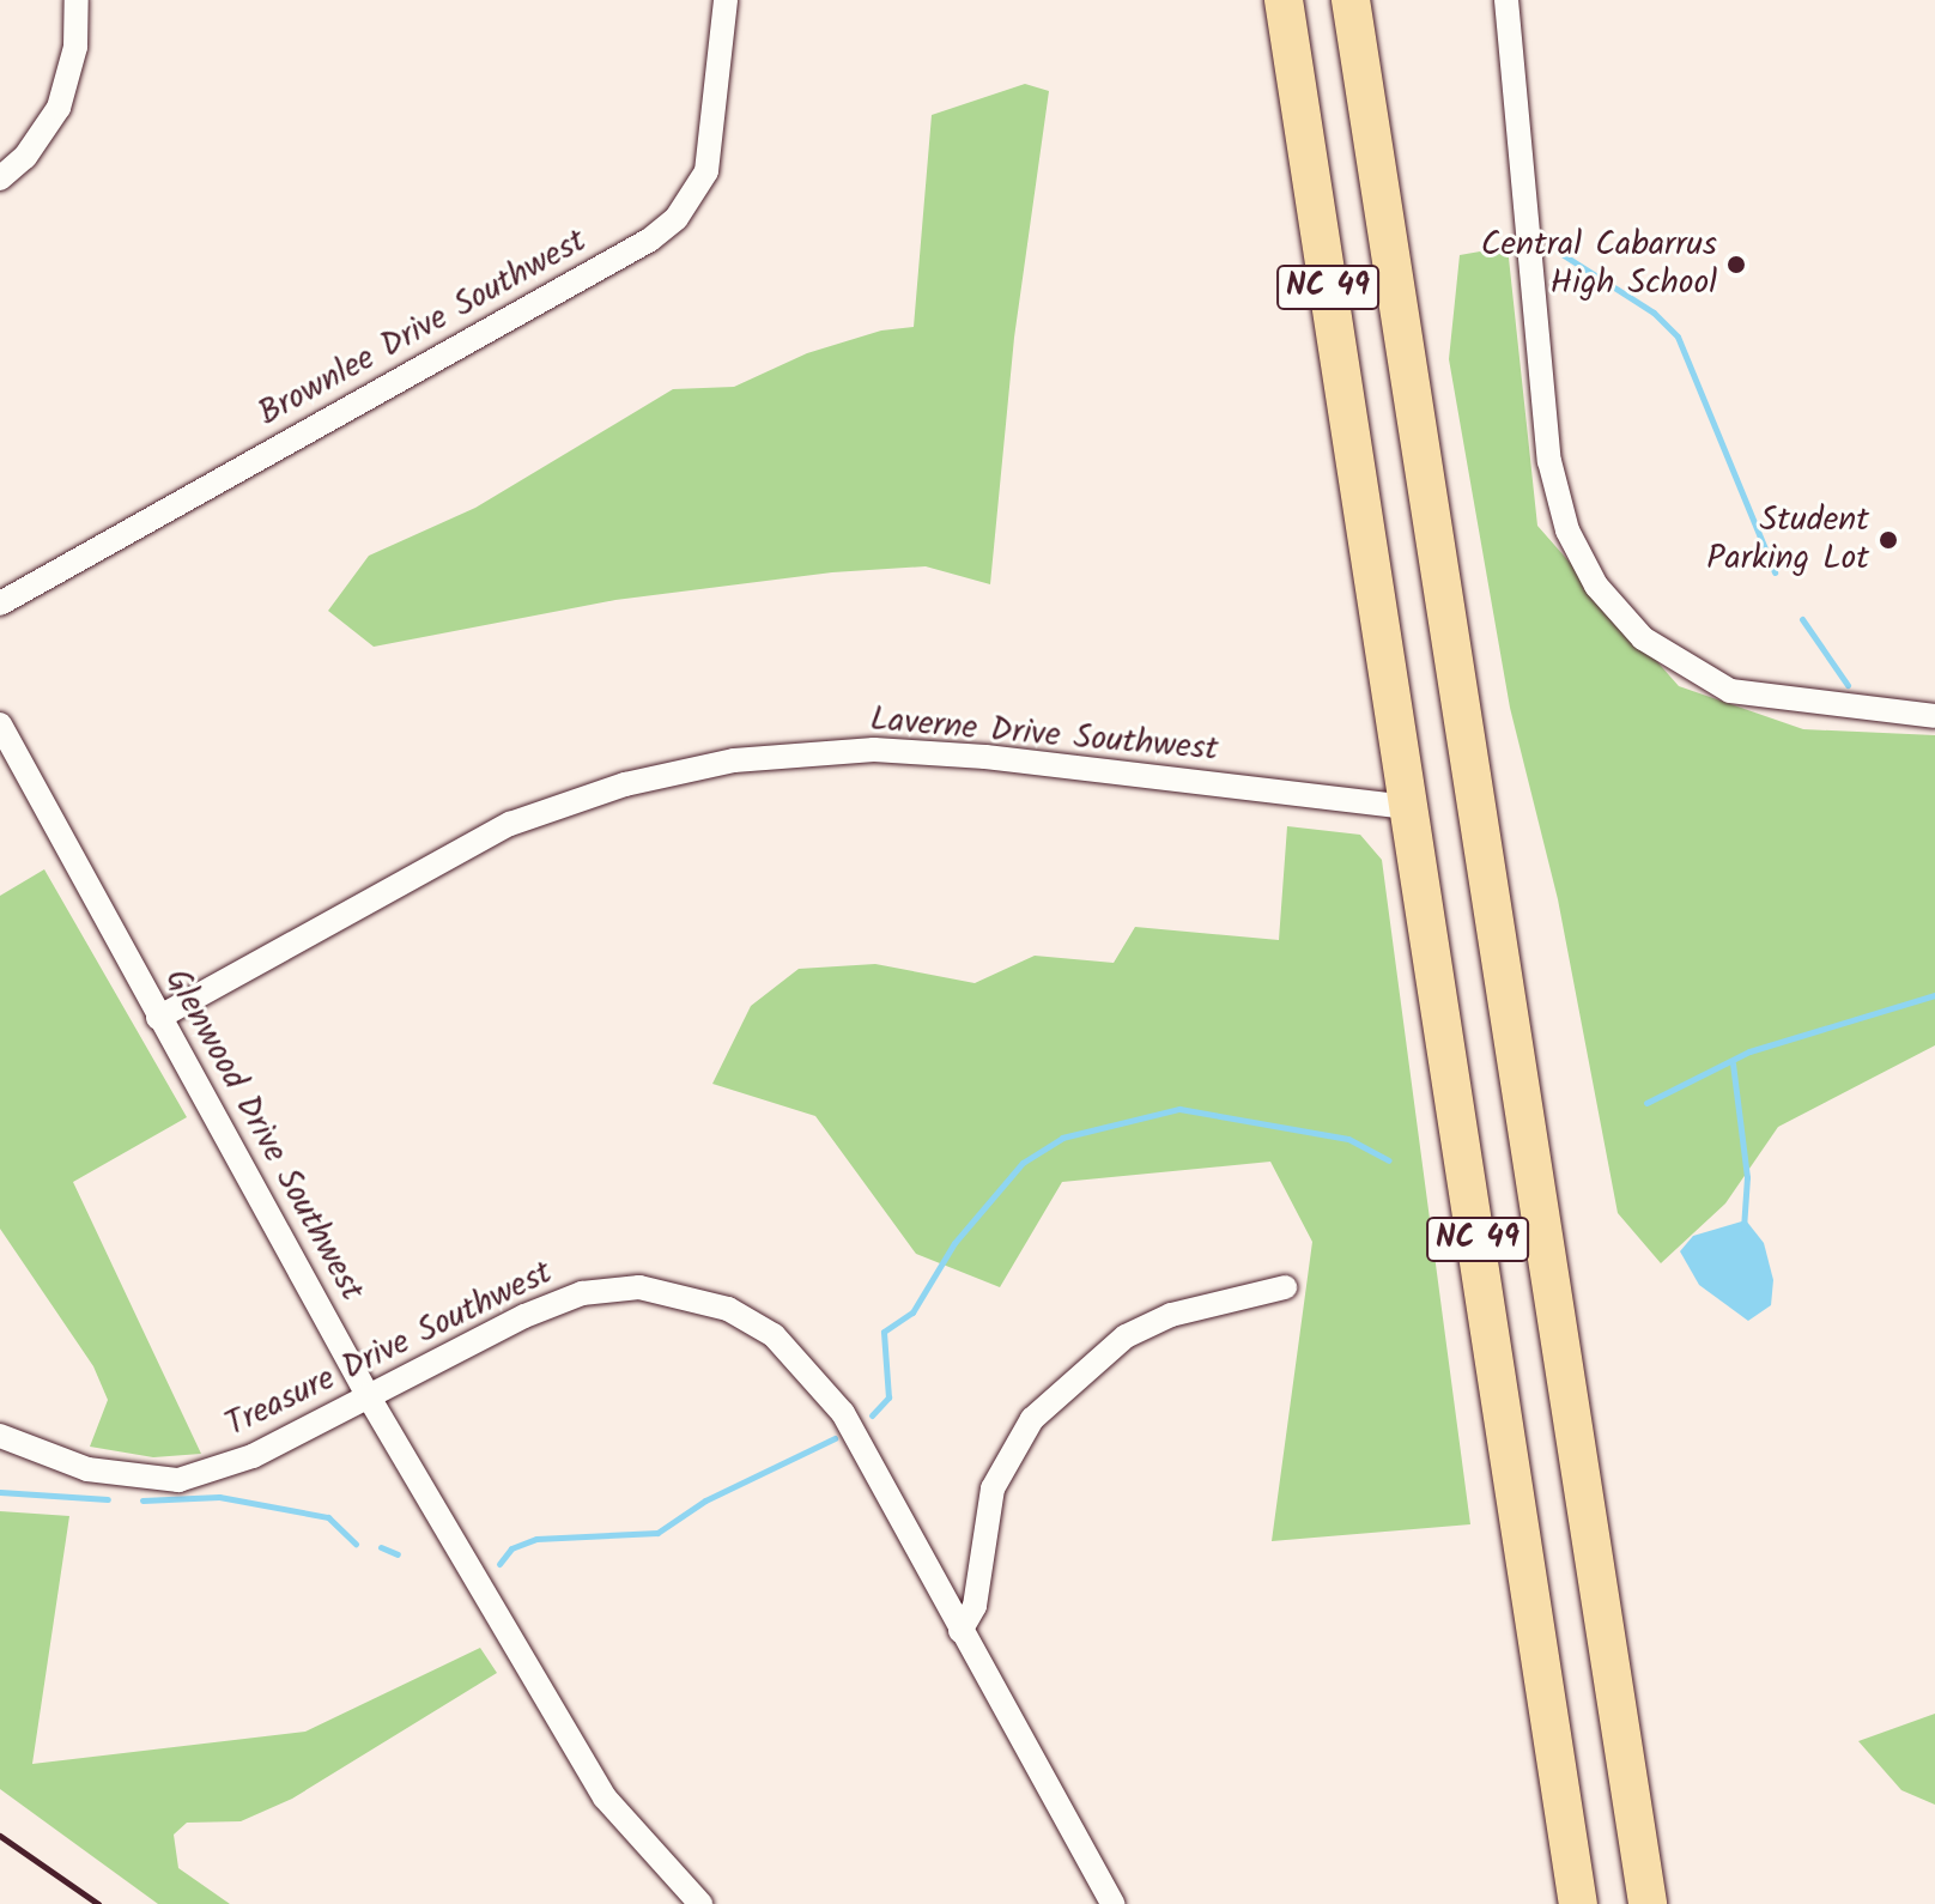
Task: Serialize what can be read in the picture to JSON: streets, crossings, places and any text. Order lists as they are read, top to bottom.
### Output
{
  "streets": {
    "highway": ["NC 49"],
    "street": [
      "Brownlee Drive Southwest",
      "Laverne Drive Southwest",
      "Glenwood Drive Southwest",
      "Treasure Drive Southwest"
    ]
  },
  "crossings": [
    ["NC 49", "Laverne Drive Southwest"],
    ["Laverne Drive Southwest", "Glenwood Drive Southwest"],
    ["Glenwood Drive Southwest", "Treasure Drive Southwest"]
  ],
  "places": ["Central Cabarrus High School", "Student Parking Lot"]
}
